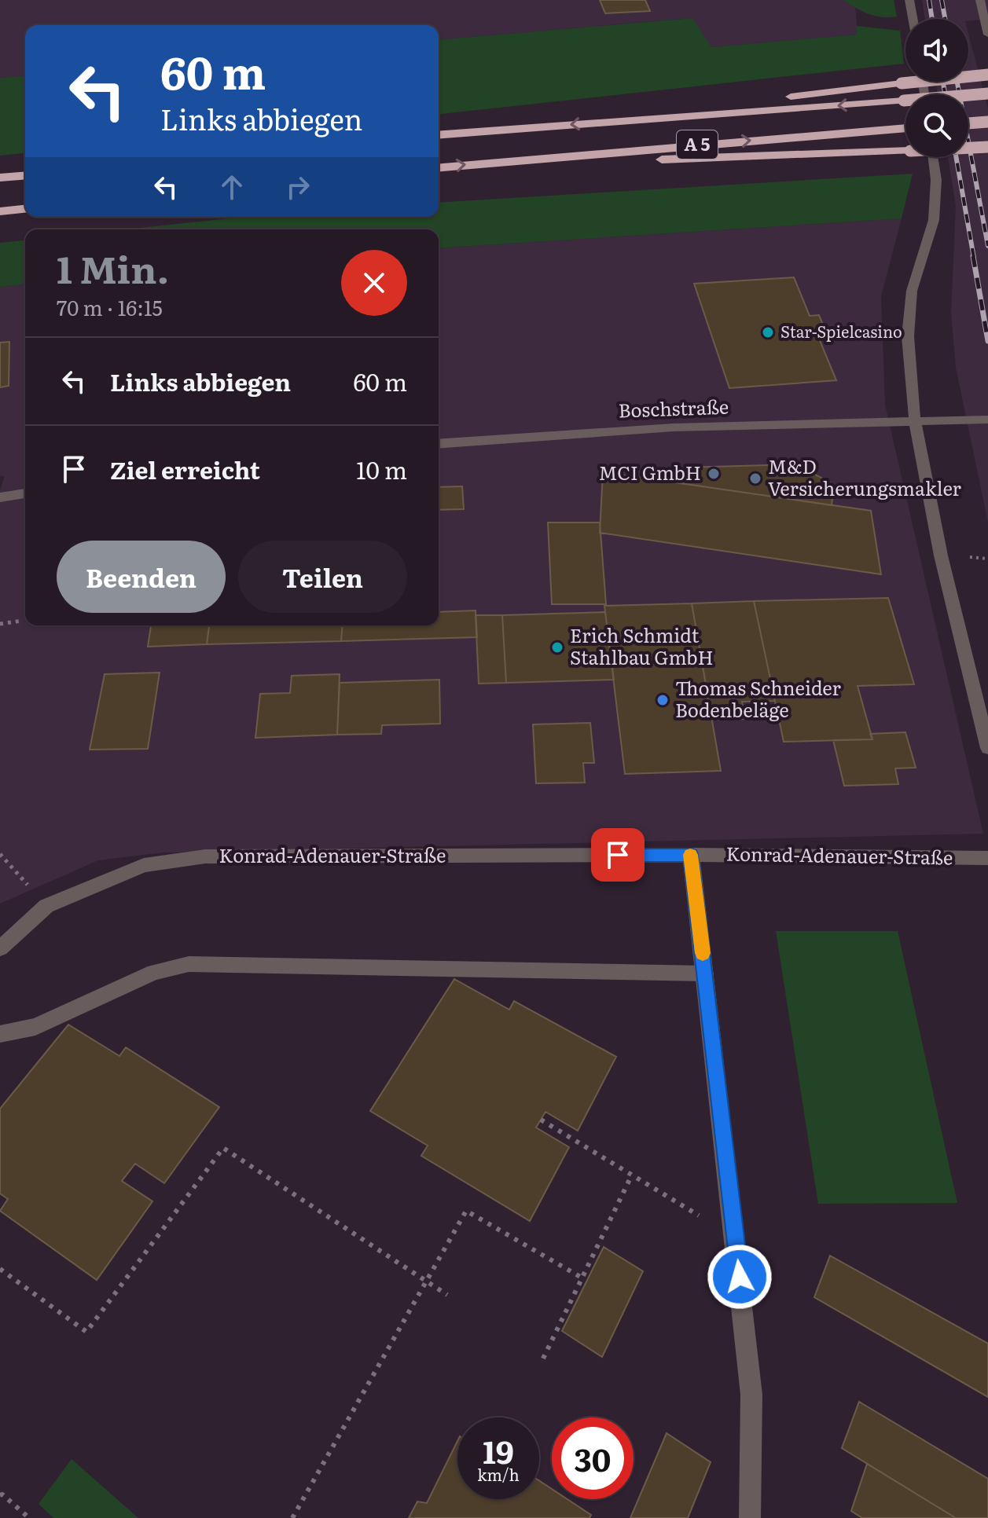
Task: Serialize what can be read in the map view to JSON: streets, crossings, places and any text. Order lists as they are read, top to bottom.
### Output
{
  "streets": {
    "highway": ["A 5"],
    "street": ["Boschstraße", "Konrad-Adenauer-Straße"]
  },
  "places": [
    "Star-Spielcasino",
    "MCI GmbH",
    "M&D Versicherungsmakler",
    "Erich Schmidt Stahlbau GmbH",
    "Thomas Schneider Bodenbeläge"
  ],
  "page": {
    "turn": ["60 m", "Links abbiegen"],
    "heading": ["1 Min.", "70 m · 16:15"],
    "list": [
      {
        "name": "Links abbiegen",
        "value": "60 m"
      },
      {
        "name": "Ziel erreicht",
        "value": "10 m"
      }
    ],
    "buttons": ["Beenden", "Teilen"],
    "speed": "19 km/h",
    "limit": "30"
  }
}
